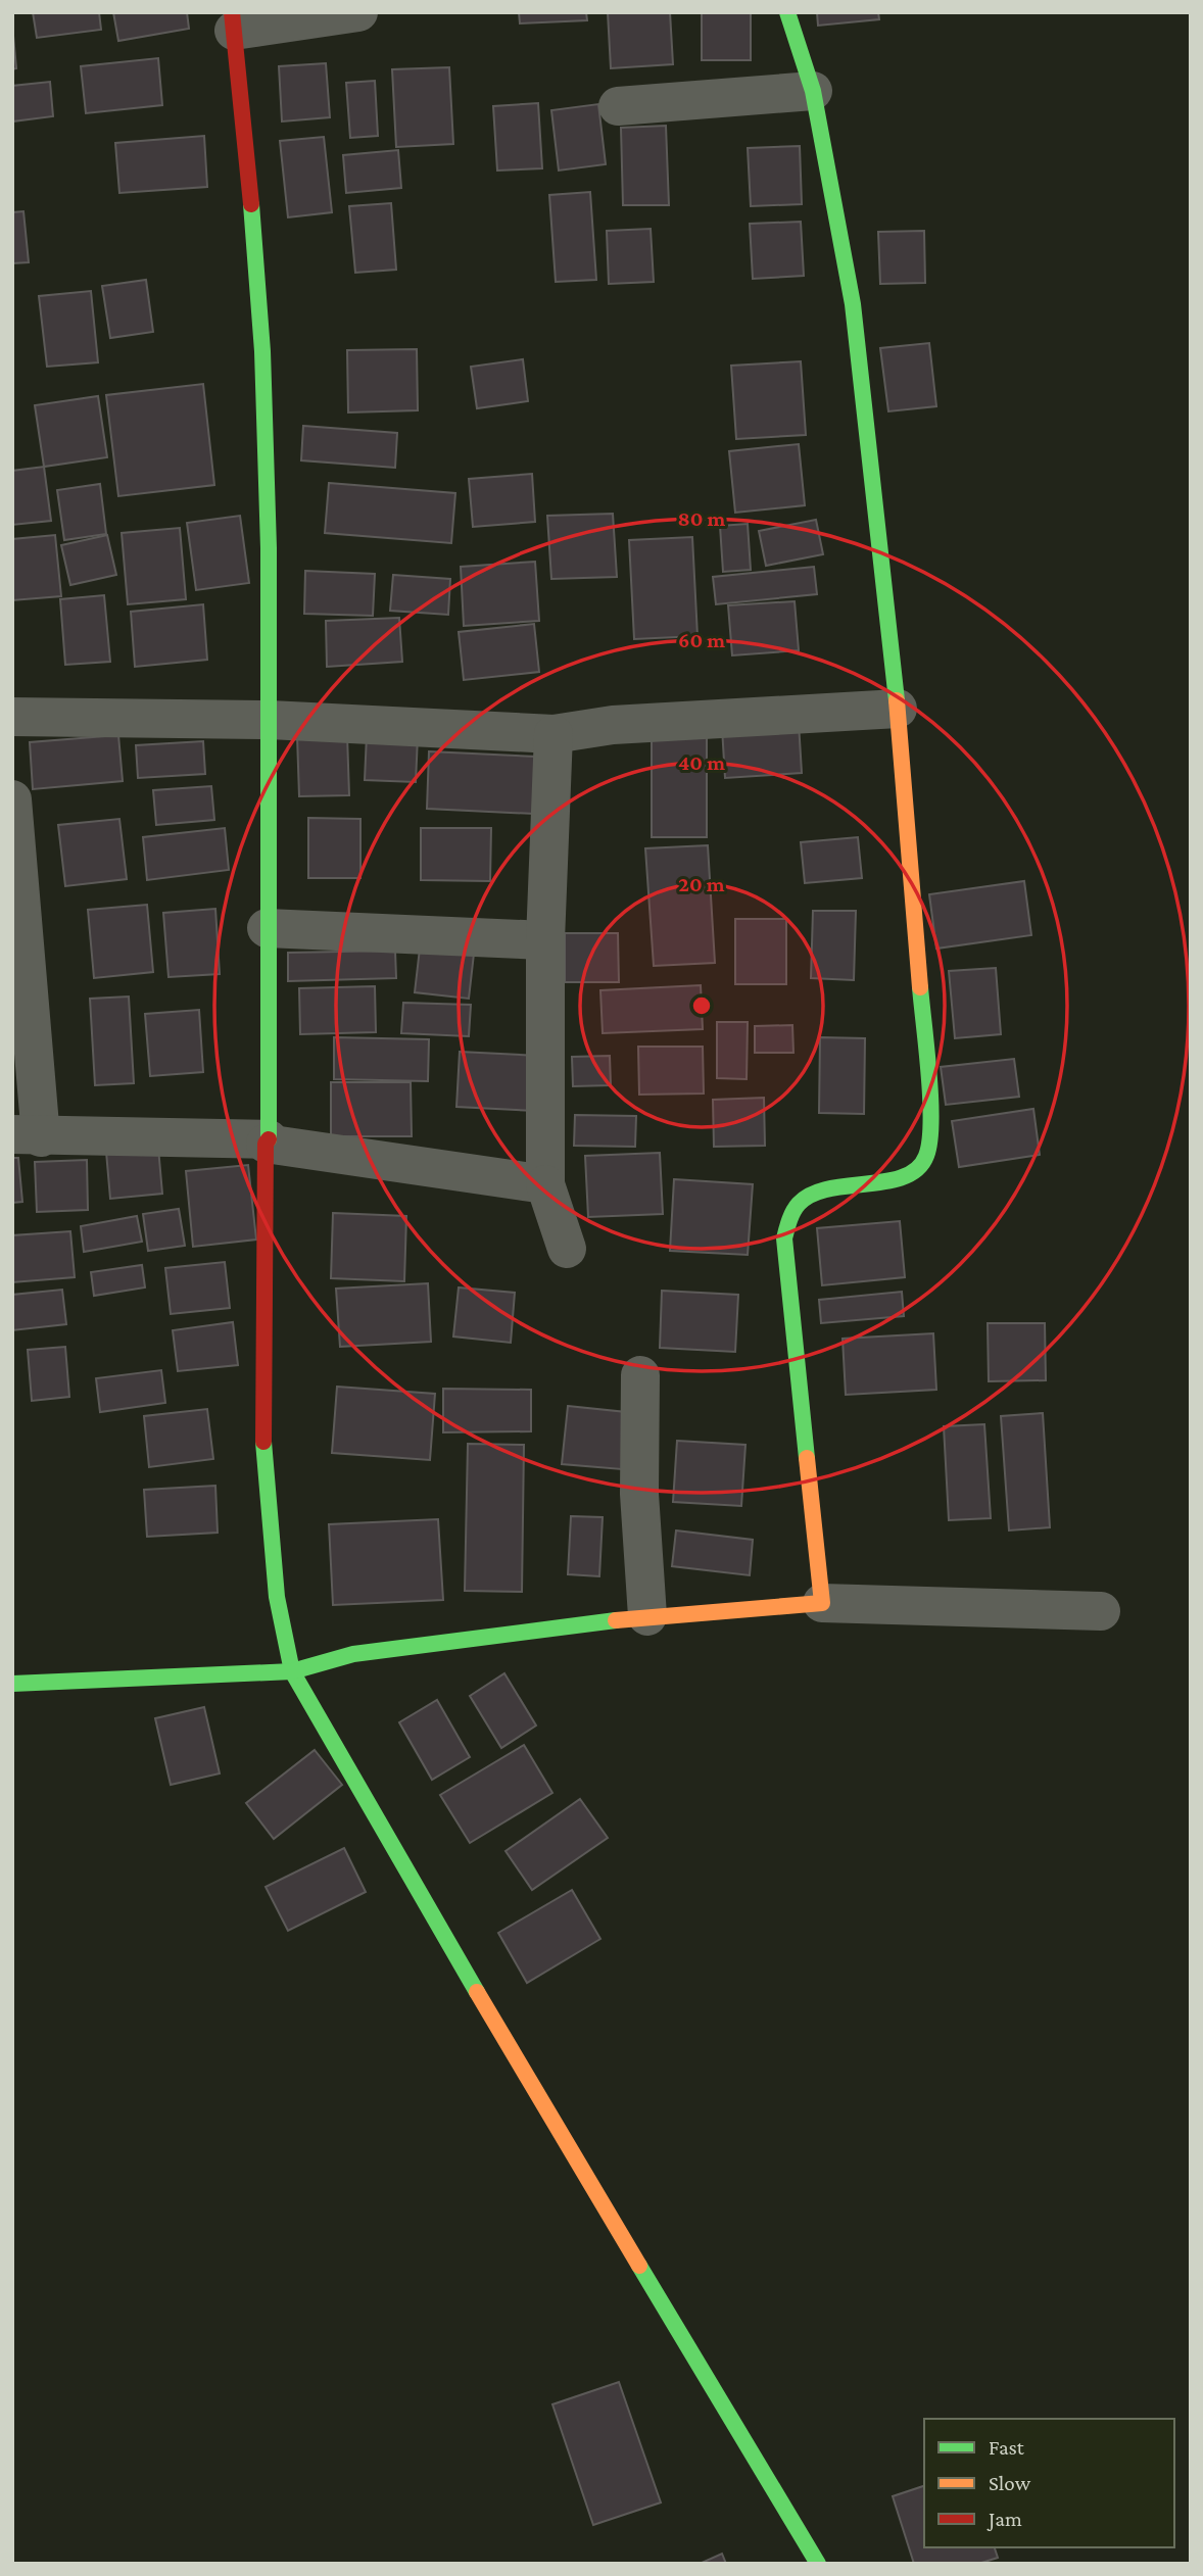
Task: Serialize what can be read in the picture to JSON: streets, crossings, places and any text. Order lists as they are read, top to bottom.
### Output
{
  "legend": ["Fast", "Slow", "Jam"],
  "rings": [
    "80 m",
    "60 m",
    "40 m",
    "20 m"
  ]
}
